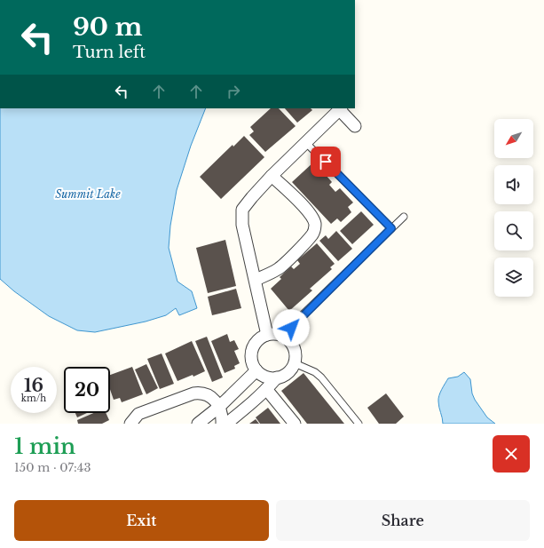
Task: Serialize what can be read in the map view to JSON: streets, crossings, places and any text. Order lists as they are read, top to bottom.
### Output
{
  "water": ["Summit Lake"],
  "north": "bottom left",
  "page": {
    "turn": ["90 m", "Turn left"],
    "speed": "16 km/h",
    "limit": "20",
    "heading": ["1 min", "150 m · 07:43"],
    "buttons": ["Exit", "Share"]
  }
}
